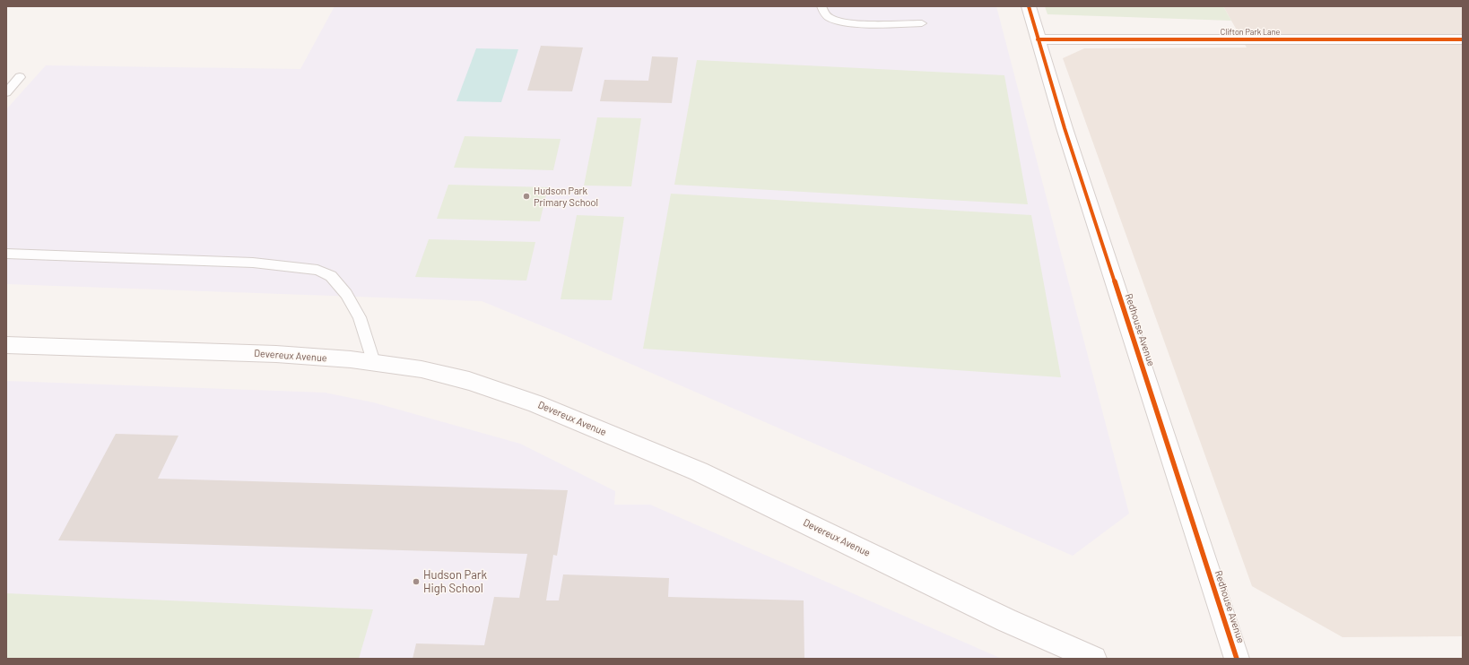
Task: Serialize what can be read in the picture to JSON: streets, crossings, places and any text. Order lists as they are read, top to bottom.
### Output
{
  "streets": {
    "street": ["Clifton Park Lane", "Redhouse Avenue", "Devereux Avenue"]
  },
  "crossings": [
    ["Clifton Park Lane", "Redhouse Avenue"]
  ],
  "places": ["Hudson Park Primary School", "Hudson Park High School"]
}
